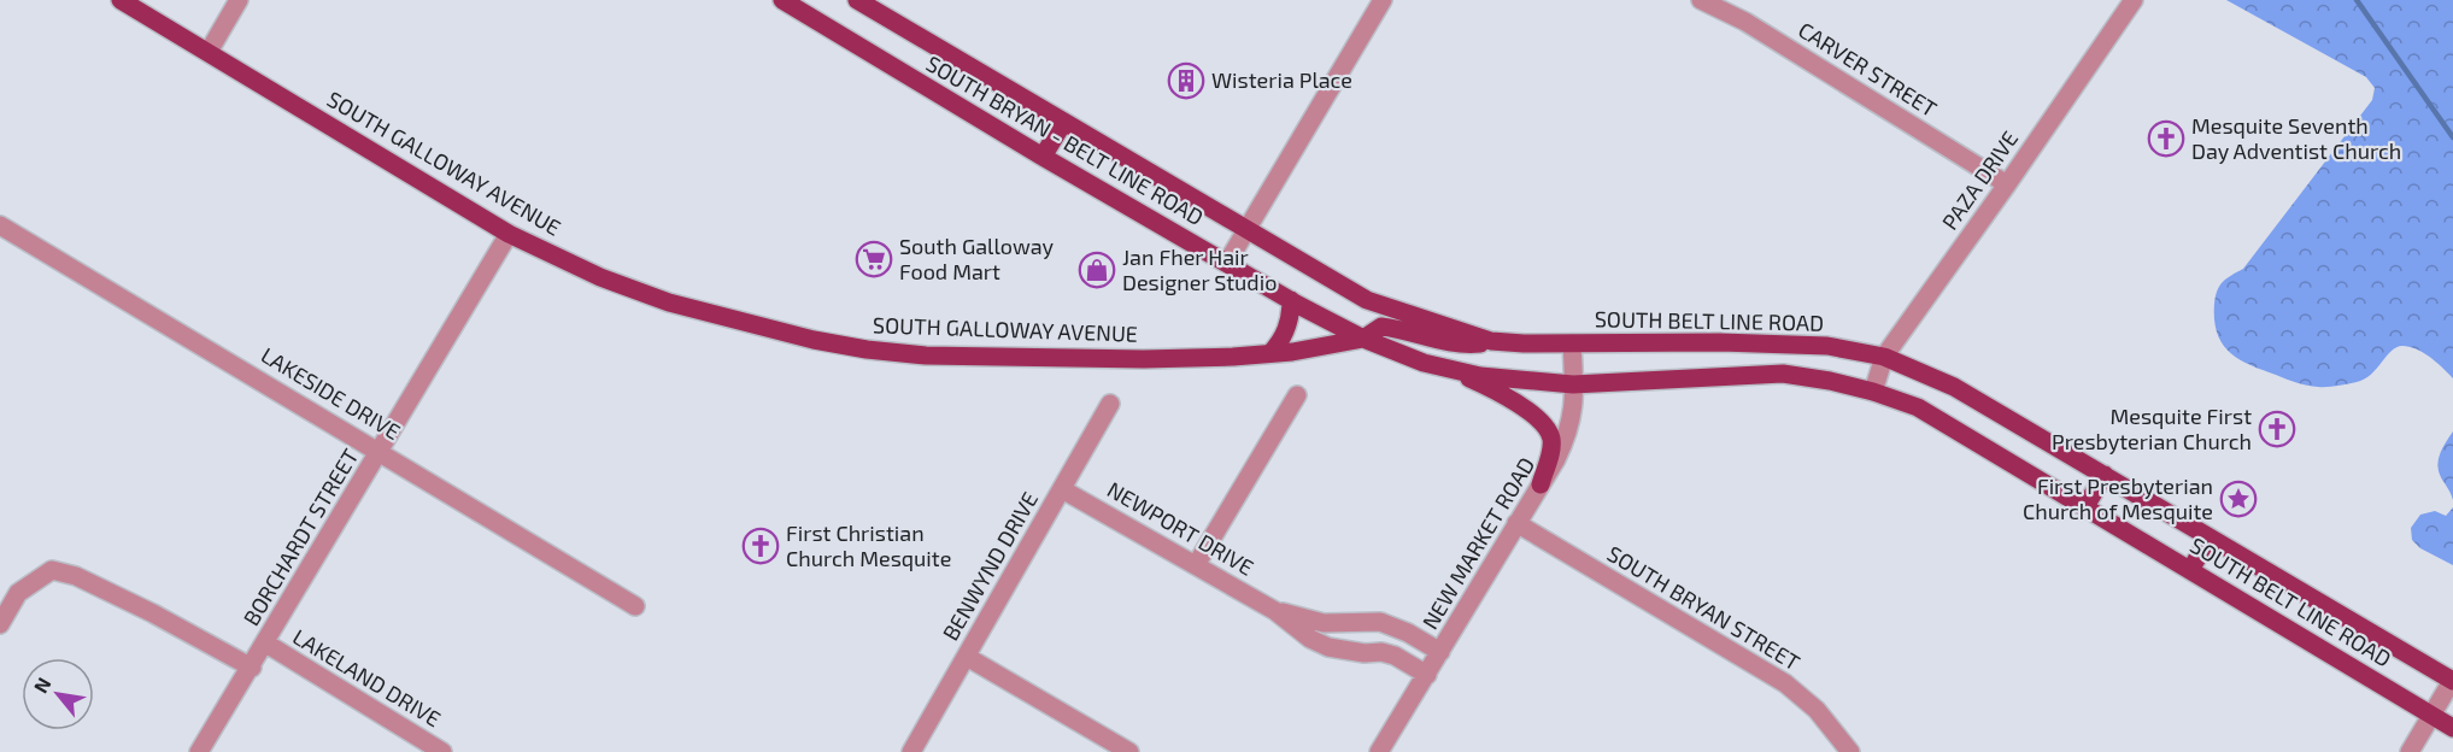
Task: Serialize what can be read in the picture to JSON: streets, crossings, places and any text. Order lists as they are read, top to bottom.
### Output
{
  "streets": {
    "main road": ["SOUTH BRYAN - BELT LINE ROAD", "SOUTH GALLOWAY AVENUE", "SOUTH BELT LINE ROAD"],
    "street": [
      "CARVER STREET",
      "PAZA DRIVE",
      "LAKESIDE DRIVE",
      "NEWPORT DRIVE",
      "BORCHARDT STREET",
      "NEW MARKET ROAD",
      "BENWYND DRIVE",
      "SOUTH BRYAN STREET",
      "LAKELAND DRIVE"
    ]
  },
  "crossings": [
    ["CARVER STREET", "PAZA DRIVE"],
    ["SOUTH BRYAN - BELT LINE ROAD", "SOUTH GALLOWAY AVENUE"],
    ["SOUTH BRYAN - BELT LINE ROAD", "SOUTH BELT LINE ROAD"],
    ["SOUTH BRYAN - BELT LINE ROAD", "NEW MARKET ROAD"],
    ["SOUTH GALLOWAY AVENUE", "BORCHARDT STREET"],
    ["PAZA DRIVE", "SOUTH BELT LINE ROAD"],
    ["SOUTH BELT LINE ROAD", "NEW MARKET ROAD"],
    ["LAKESIDE DRIVE", "BORCHARDT STREET"],
    ["NEWPORT DRIVE", "NEW MARKET ROAD"],
    ["NEWPORT DRIVE", "BENWYND DRIVE"],
    ["BORCHARDT STREET", "LAKELAND DRIVE"],
    ["NEW MARKET ROAD", "SOUTH BRYAN STREET"]
  ],
  "places": {
    "building": ["Wisteria Place"],
    "church": ["Mesquite Seventh Day Adventist Church", "Mesquite First Presbyterian Church", "First Christian Church Mesquite"],
    "supermarket": ["South Galloway Food Mart"],
    "shop": ["Jan Fher Hair Designer Studio"],
    "place": ["First Presbyterian Church of Mesquite"]
  },
  "north": "top left"
}
